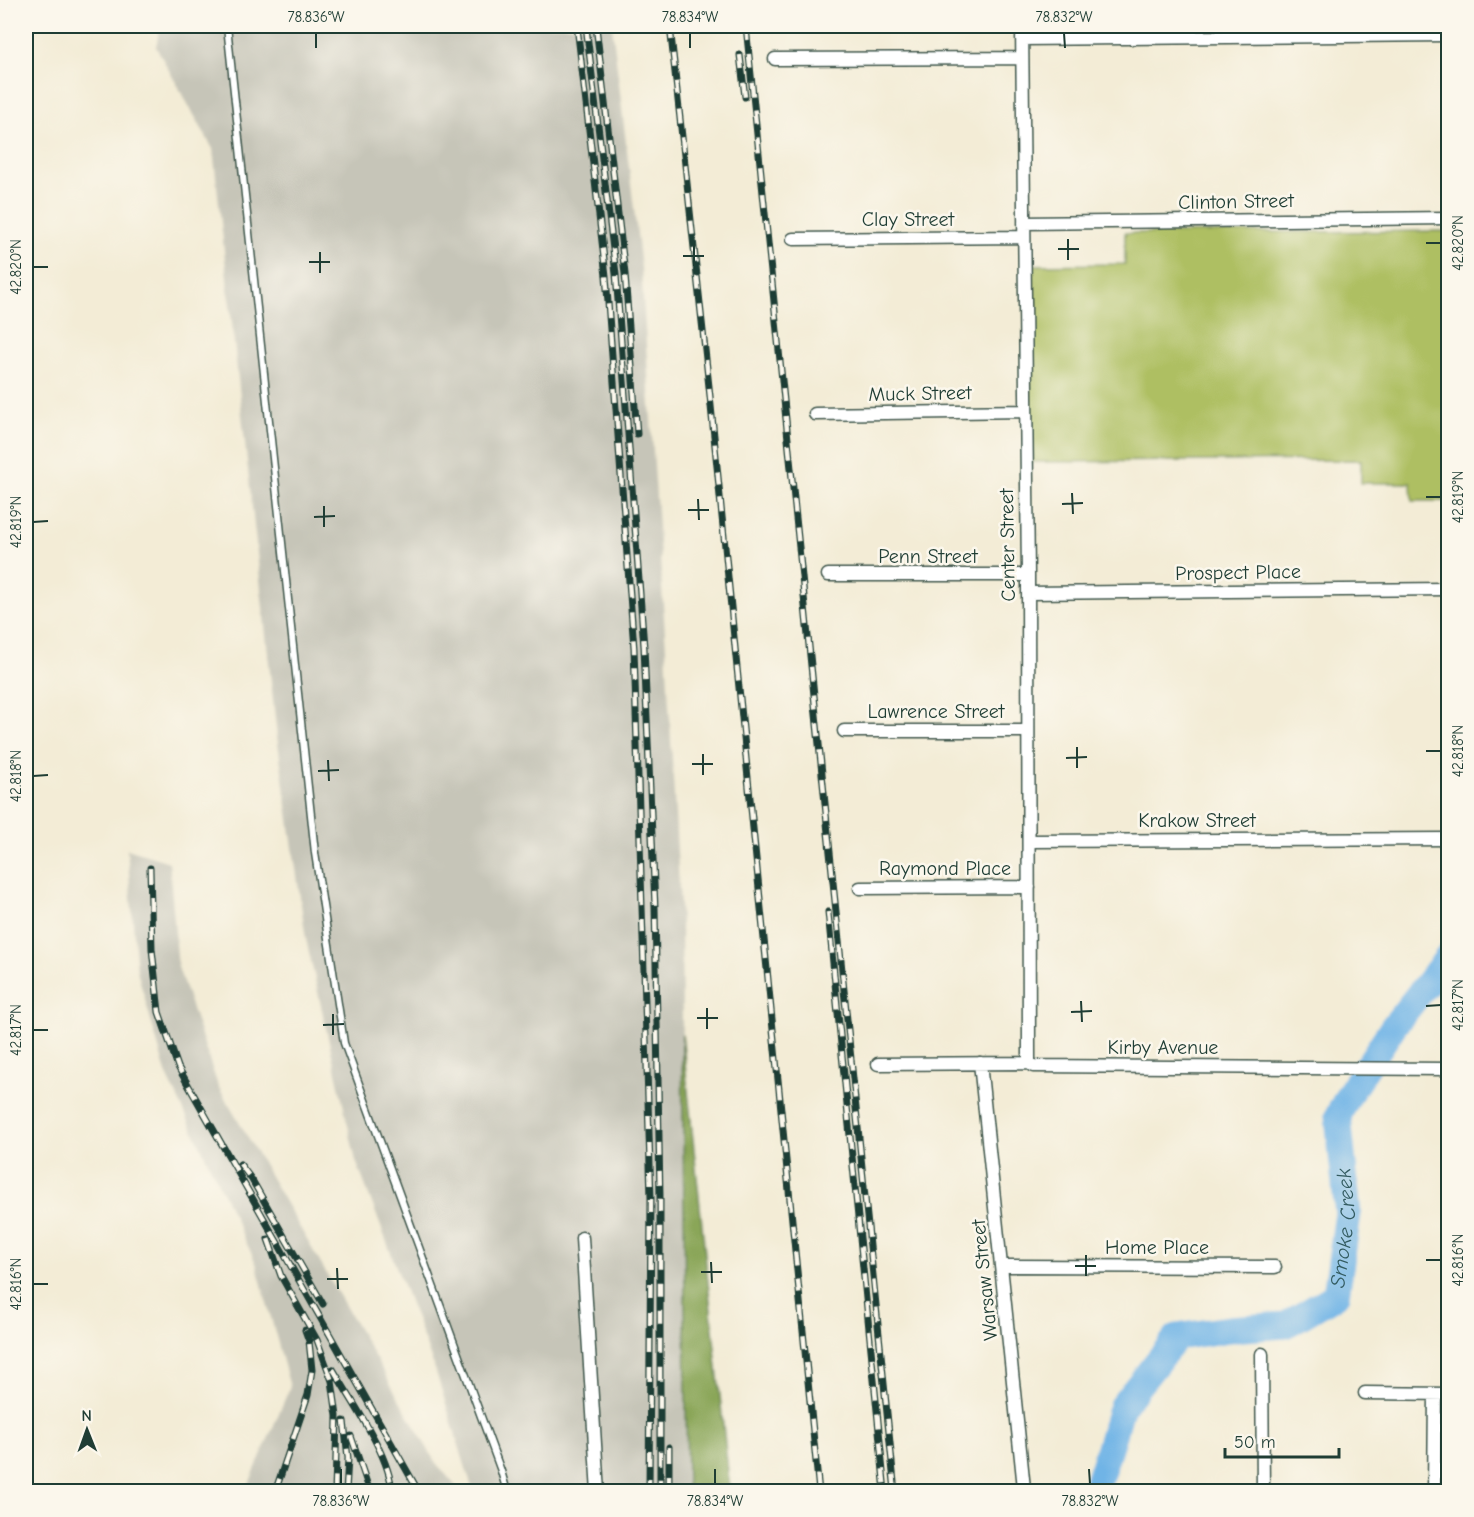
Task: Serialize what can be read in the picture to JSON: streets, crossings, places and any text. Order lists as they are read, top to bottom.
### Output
{
  "streets": {
    "street": [
      "Clinton Street",
      "Clay Street",
      "Muck Street",
      "Center Street",
      "Penn Street",
      "Prospect Place",
      "Lawrence Street",
      "Krakow Street",
      "Raymond Place",
      "Kirby Avenue",
      "Home Place",
      "Warsaw Street"
    ]
  },
  "crossings": [
    ["Clinton Street", "Center Street"],
    ["Clay Street", "Center Street"],
    ["Muck Street", "Center Street"],
    ["Center Street", "Penn Street"],
    ["Center Street", "Prospect Place"],
    ["Center Street", "Lawrence Street"],
    ["Center Street", "Krakow Street"],
    ["Center Street", "Raymond Place"],
    ["Center Street", "Kirby Avenue"],
    ["Kirby Avenue", "Warsaw Street"],
    ["Home Place", "Warsaw Street"]
  ],
  "water": ["Smoke Creek"],
  "scale_bar": "50 m",
  "north": "top",
  "coordinates": [
    "78.836°W",
    "78.834°W",
    "78.832°W",
    "42.820°N",
    "42.819°N",
    "42.818°N",
    "42.817°N",
    "42.816°N"
  ]
}
